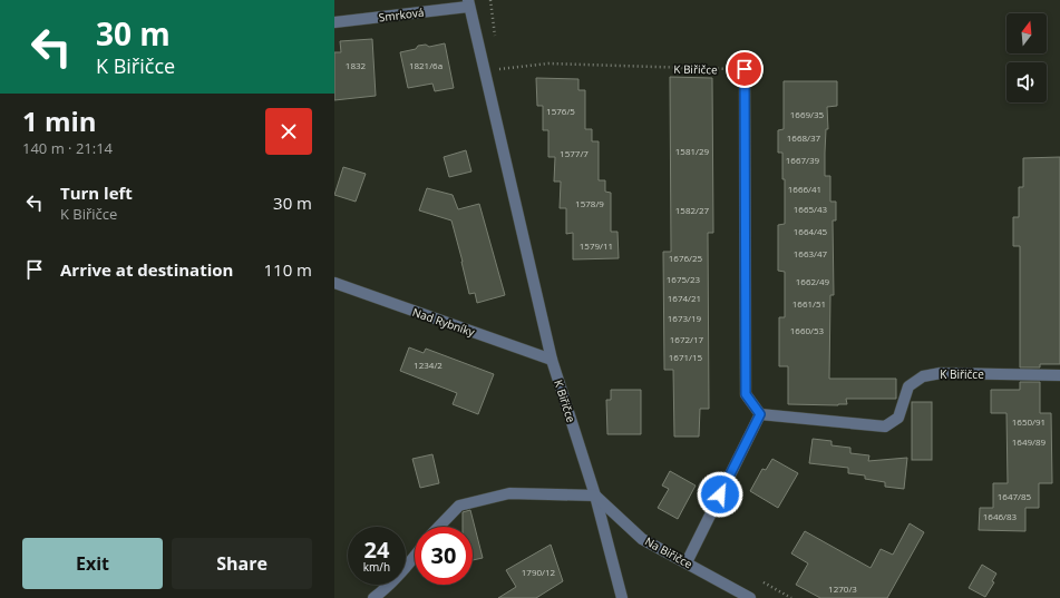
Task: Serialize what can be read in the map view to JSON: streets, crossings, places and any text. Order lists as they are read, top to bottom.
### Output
{
  "streets": {
    "street": [
      "Smrková",
      "K Biřičce",
      "Nad Rybníky",
      "Na Biřičce"
    ]
  },
  "crossings": [
    ["Smrková", "K Biřičce"],
    ["K Biřičce", "Nad Rybníky"],
    ["K Biřičce", "Na Biřičce"]
  ],
  "house_numbers": [
    "1832",
    "1821/6a",
    "1576/5",
    "1669/35",
    "1668/37",
    "1581/29",
    "1577/7",
    "1667/39",
    "1666/41",
    "1578/9",
    "1665/43",
    "1582/27",
    "1664/45",
    "1579/11",
    "1663/47",
    "1676/25",
    "1675/23",
    "1662/49",
    "1674/21",
    "1661/51",
    "1673/19",
    "1660/53",
    "1672/17",
    "1671/15",
    "1234/2",
    "1650/91",
    "1649/89",
    "1647/85",
    "1646/83",
    "1790/12",
    "1270/3"
  ],
  "north": "top",
  "page": {
    "turn": ["30 m", "K Biřičce"],
    "heading": ["1 min", "140 m · 21:14"],
    "list": [
      {
        "name": "Turn left",
        "note": "K Biřičce",
        "value": "30 m"
      },
      {
        "name": "Arrive at destination",
        "value": "110 m"
      }
    ],
    "speed": "24 km/h",
    "limit": "30",
    "buttons": ["Exit", "Share"]
  }
}
